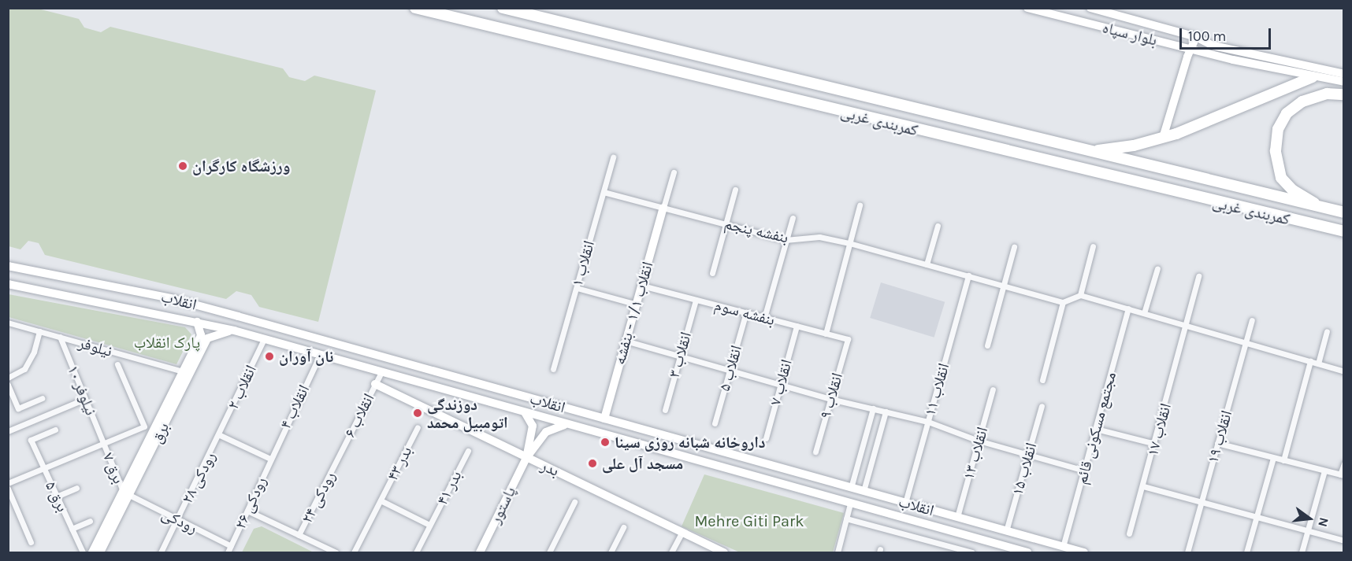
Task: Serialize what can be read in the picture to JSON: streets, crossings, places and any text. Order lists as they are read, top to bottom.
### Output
{
  "streets": {
    "highway": ["کمربندی غربی"],
    "main road": [
      "بلوار سپاه",
      "انقلاب",
      "انقلاب ۱/۱ - بنفشه",
      "برق",
      "بدر",
      "پاستور"
    ],
    "street": [
      "بنفشه پنجم",
      "انقلاب ۱",
      "بنفشه سوم",
      "نیلوفر",
      "انقلاب ۳",
      "انقلاب ۵",
      "انقلاب ۷",
      "انقلاب ۲",
      "انقلاب ۱۱",
      "نیلوفر ۱۰",
      "انقلاب ۹",
      "انقلاب ۴",
      "انقلاب ۶",
      "مجتمع مسکونی قائم",
      "انقلاب ۱۷",
      "انقلاب ۱۹",
      "انقلاب ۱۳",
      "بدر ۴۳",
      "برق ۷",
      "انقلاب ۱۵",
      "رودکی ۲۸",
      "بدر ۴۱",
      "برق ۵",
      "رودکی ۲۴",
      "رودکی ۲۶",
      "رودکی"
    ]
  },
  "crossings": [
    ["بنفشه پنجم", "انقلاب ۱"],
    ["بنفشه پنجم", "انقلاب ۱/۱ - بنفشه"],
    ["بنفشه پنجم", "انقلاب ۱۱"],
    ["انقلاب", "انقلاب ۱/۱ - بنفشه"],
    ["انقلاب", "انقلاب ۲"],
    ["انقلاب", "انقلاب ۱۱"],
    ["انقلاب", "انقلاب ۴"],
    ["انقلاب", "انقلاب ۶"],
    ["انقلاب", "مجتمع مسکونی قائم"],
    ["انقلاب", "برق"],
    ["انقلاب", "انقلاب ۱۳"],
    ["انقلاب", "انقلاب ۱۵"],
    ["بنفشه سوم", "انقلاب ۱/۱ - بنفشه"],
    ["بنفشه سوم", "انقلاب ۳"],
    ["بنفشه سوم", "انقلاب ۵"],
    ["بنفشه سوم", "انقلاب ۷"],
    ["بنفشه سوم", "انقلاب ۹"],
    ["نیلوفر", "نیلوفر ۱۰"],
    ["نیلوفر", "برق"],
    ["انقلاب ۲", "رودکی ۲۸"],
    ["نیلوفر ۱۰", "برق ۷"],
    ["انقلاب ۴", "رودکی ۲۶"],
    ["انقلاب ۶", "بدر"],
    ["انقلاب ۶", "رودکی ۲۴"],
    ["برق", "برق ۷"],
    ["برق", "رودکی"],
    ["برق ۷", "رودکی"],
    ["بدر", "پاستور"],
    ["رودکی ۲۸", "رودکی"],
    ["رودکی ۲۶", "رودکی"]
  ],
  "parks": ["پارک انقلاب", "Mehre Giti Park"],
  "places": [
    "ورزشگاه کارگران",
    "نان آوران",
    "دوزندگی اتومبیل محمد",
    "داروخانه شبانه روزی سینا",
    "مسجد آل علی"
  ],
  "scale_bar": "100 m",
  "north": "right"
}
